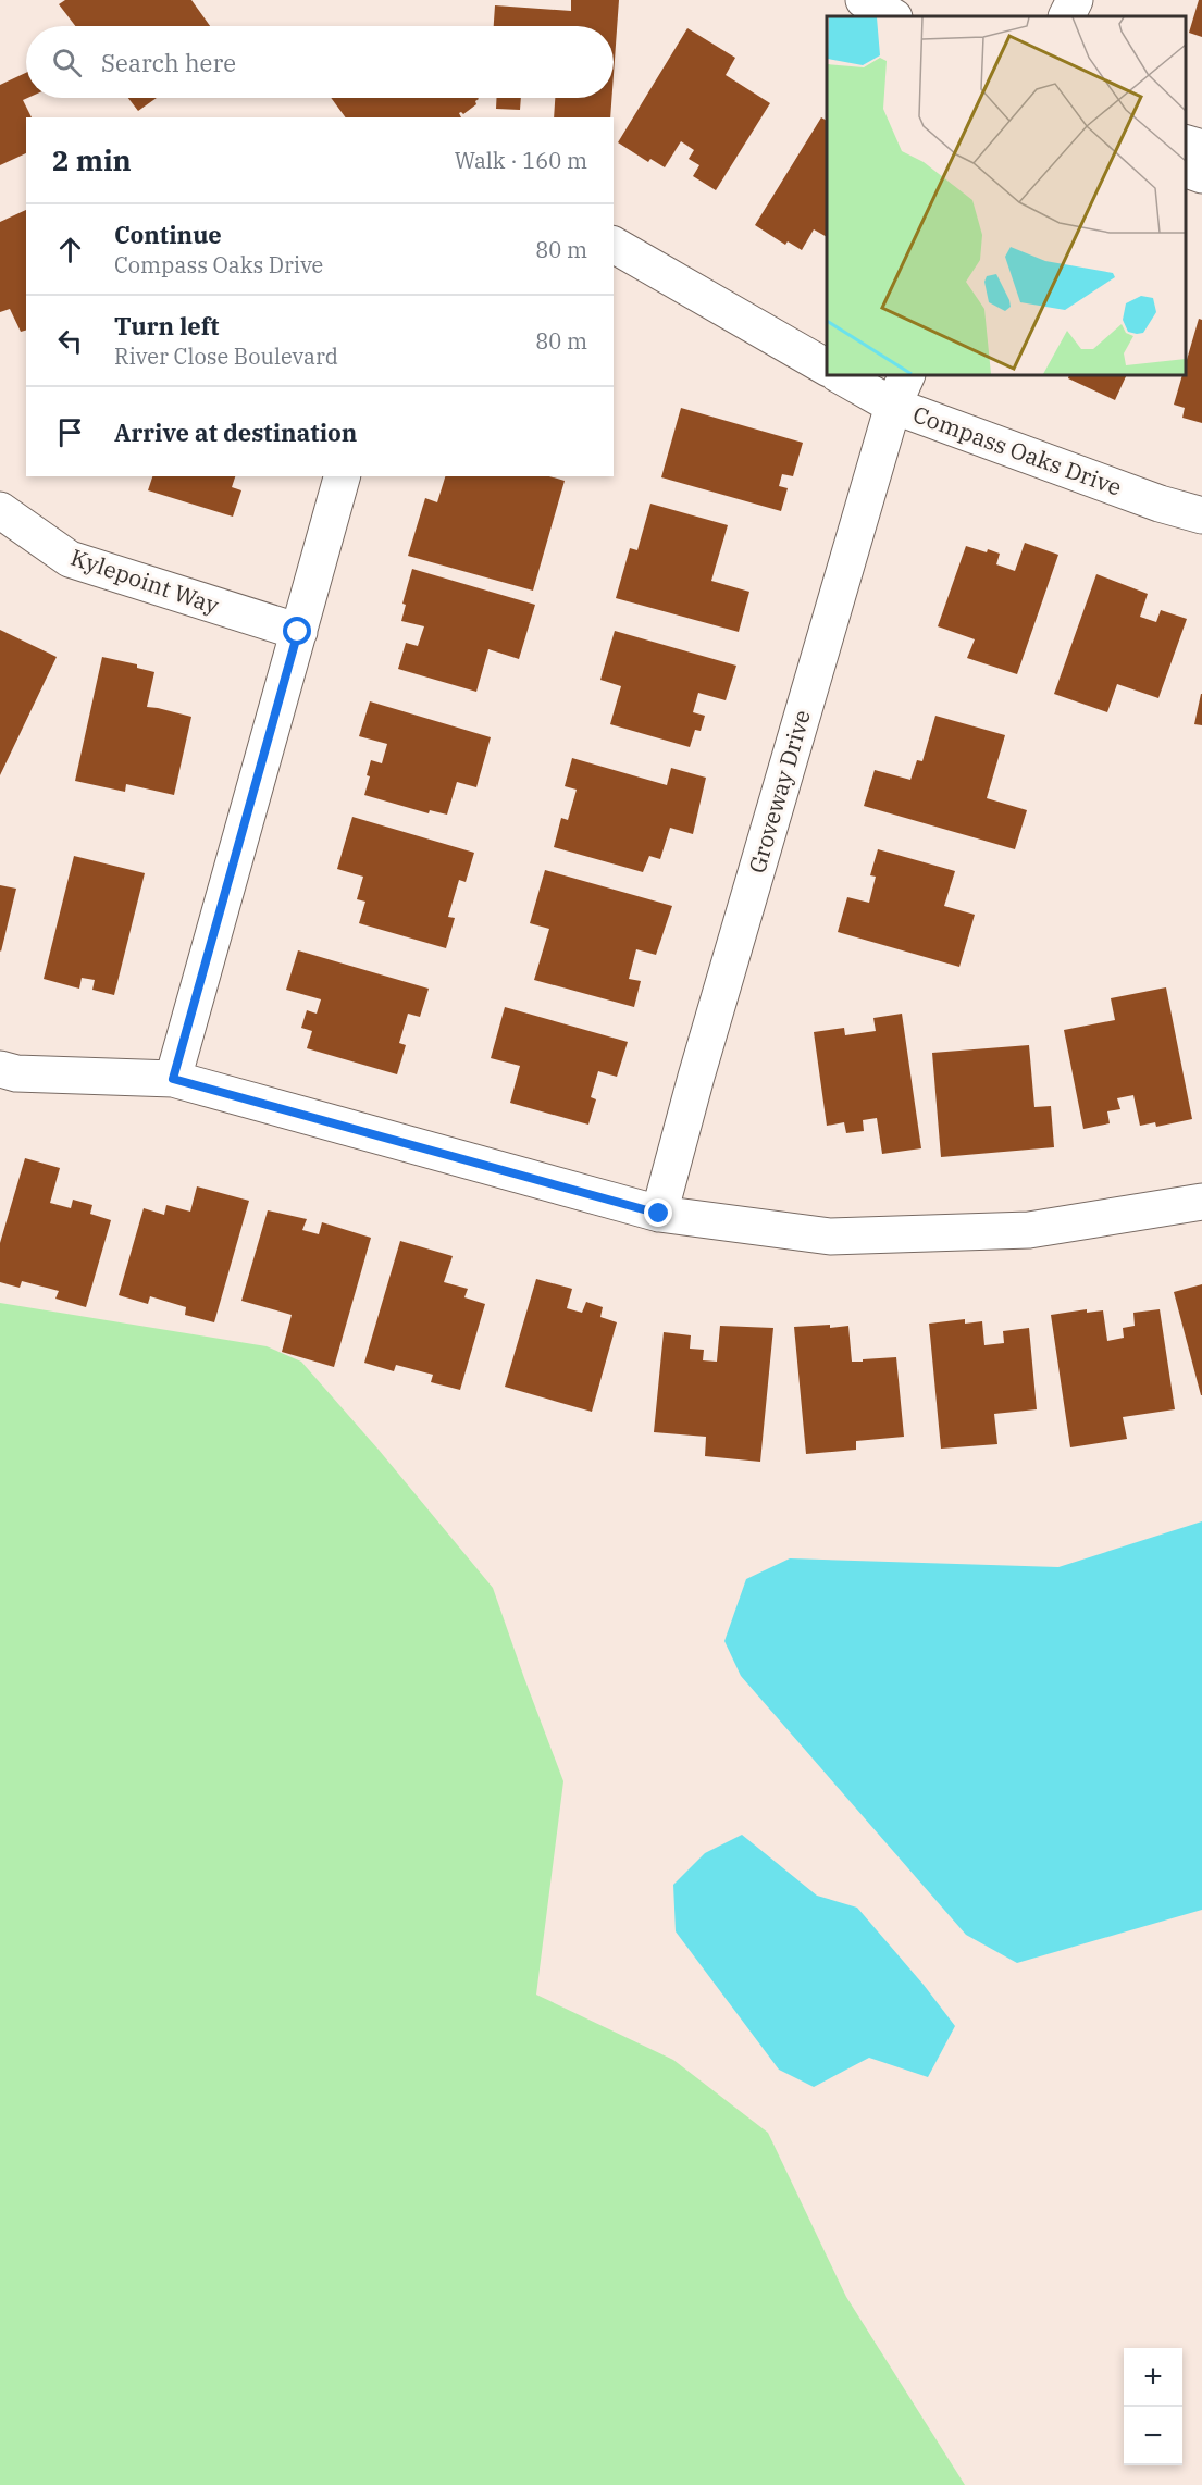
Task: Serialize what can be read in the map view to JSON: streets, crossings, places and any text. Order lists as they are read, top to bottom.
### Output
{
  "streets": {
    "street": ["Compass Oaks Drive", "Kylepoint Way", "Groveway Drive"]
  },
  "crossings": [
    ["Compass Oaks Drive", "Groveway Drive"]
  ],
  "page": {
    "search": "Search here",
    "heading": ["2 min", "Walk · 160 m"],
    "list": [
      ["Continue", "Compass Oaks Drive", "80 m"],
      ["Turn left", "River Close Boulevard", "80 m"],
      "Arrive at destination"
    ],
    "map_buttons": ["+", "−"]
  }
}
